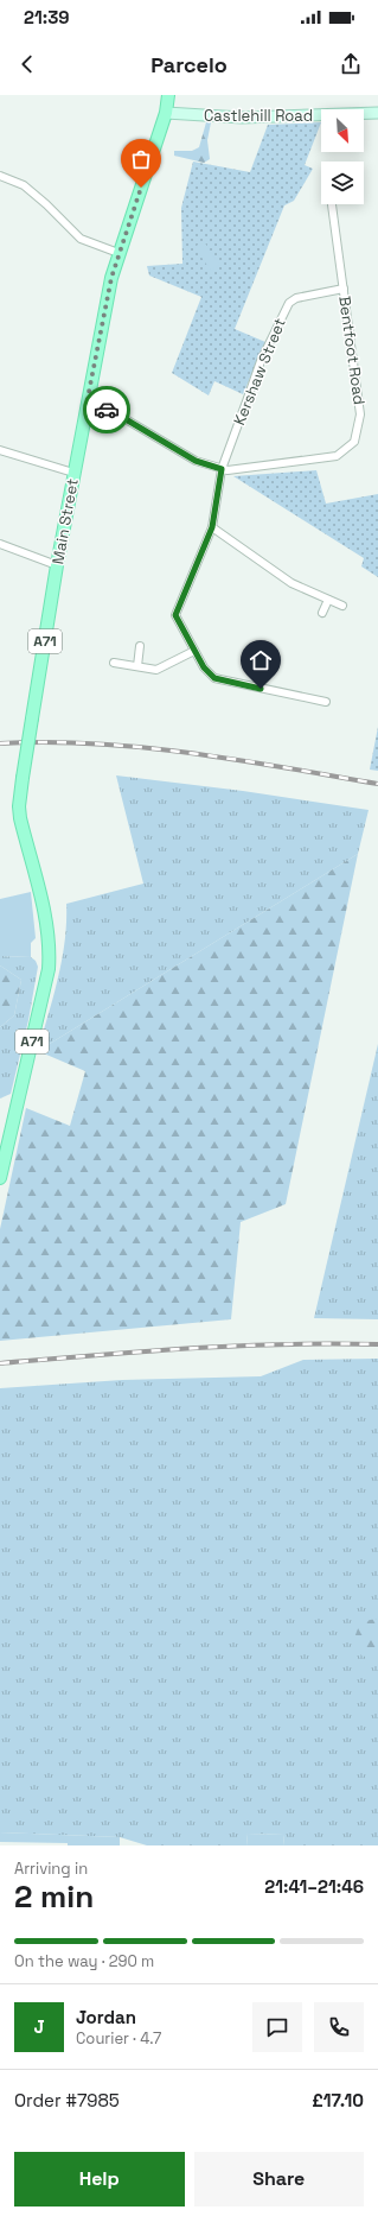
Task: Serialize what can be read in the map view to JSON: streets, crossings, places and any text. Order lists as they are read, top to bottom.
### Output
{
  "streets": {
    "main road": ["Castlehill Road", "Main Street", "A71"],
    "street": ["Bentfoot Road", "Kershaw Street"]
  },
  "crossings": [
    ["Castlehill Road", "Main Street"],
    ["Bentfoot Road", "Kershaw Street"],
    ["Bentfoot Road", "Main Street"]
  ],
  "north": "bottom right",
  "page": {
    "status": "21:39",
    "header": "Parcelo",
    "heading": ["2 min", "Arriving in", "21:41–21:46"],
    "panel": [
      "Jordan",
      "Courier · 4.7",
      "Order #7985",
      "£17.10"
    ],
    "bar": "On the way · 290 m",
    "round": "J",
    "buttons": ["Help", "Share"]
  }
}
